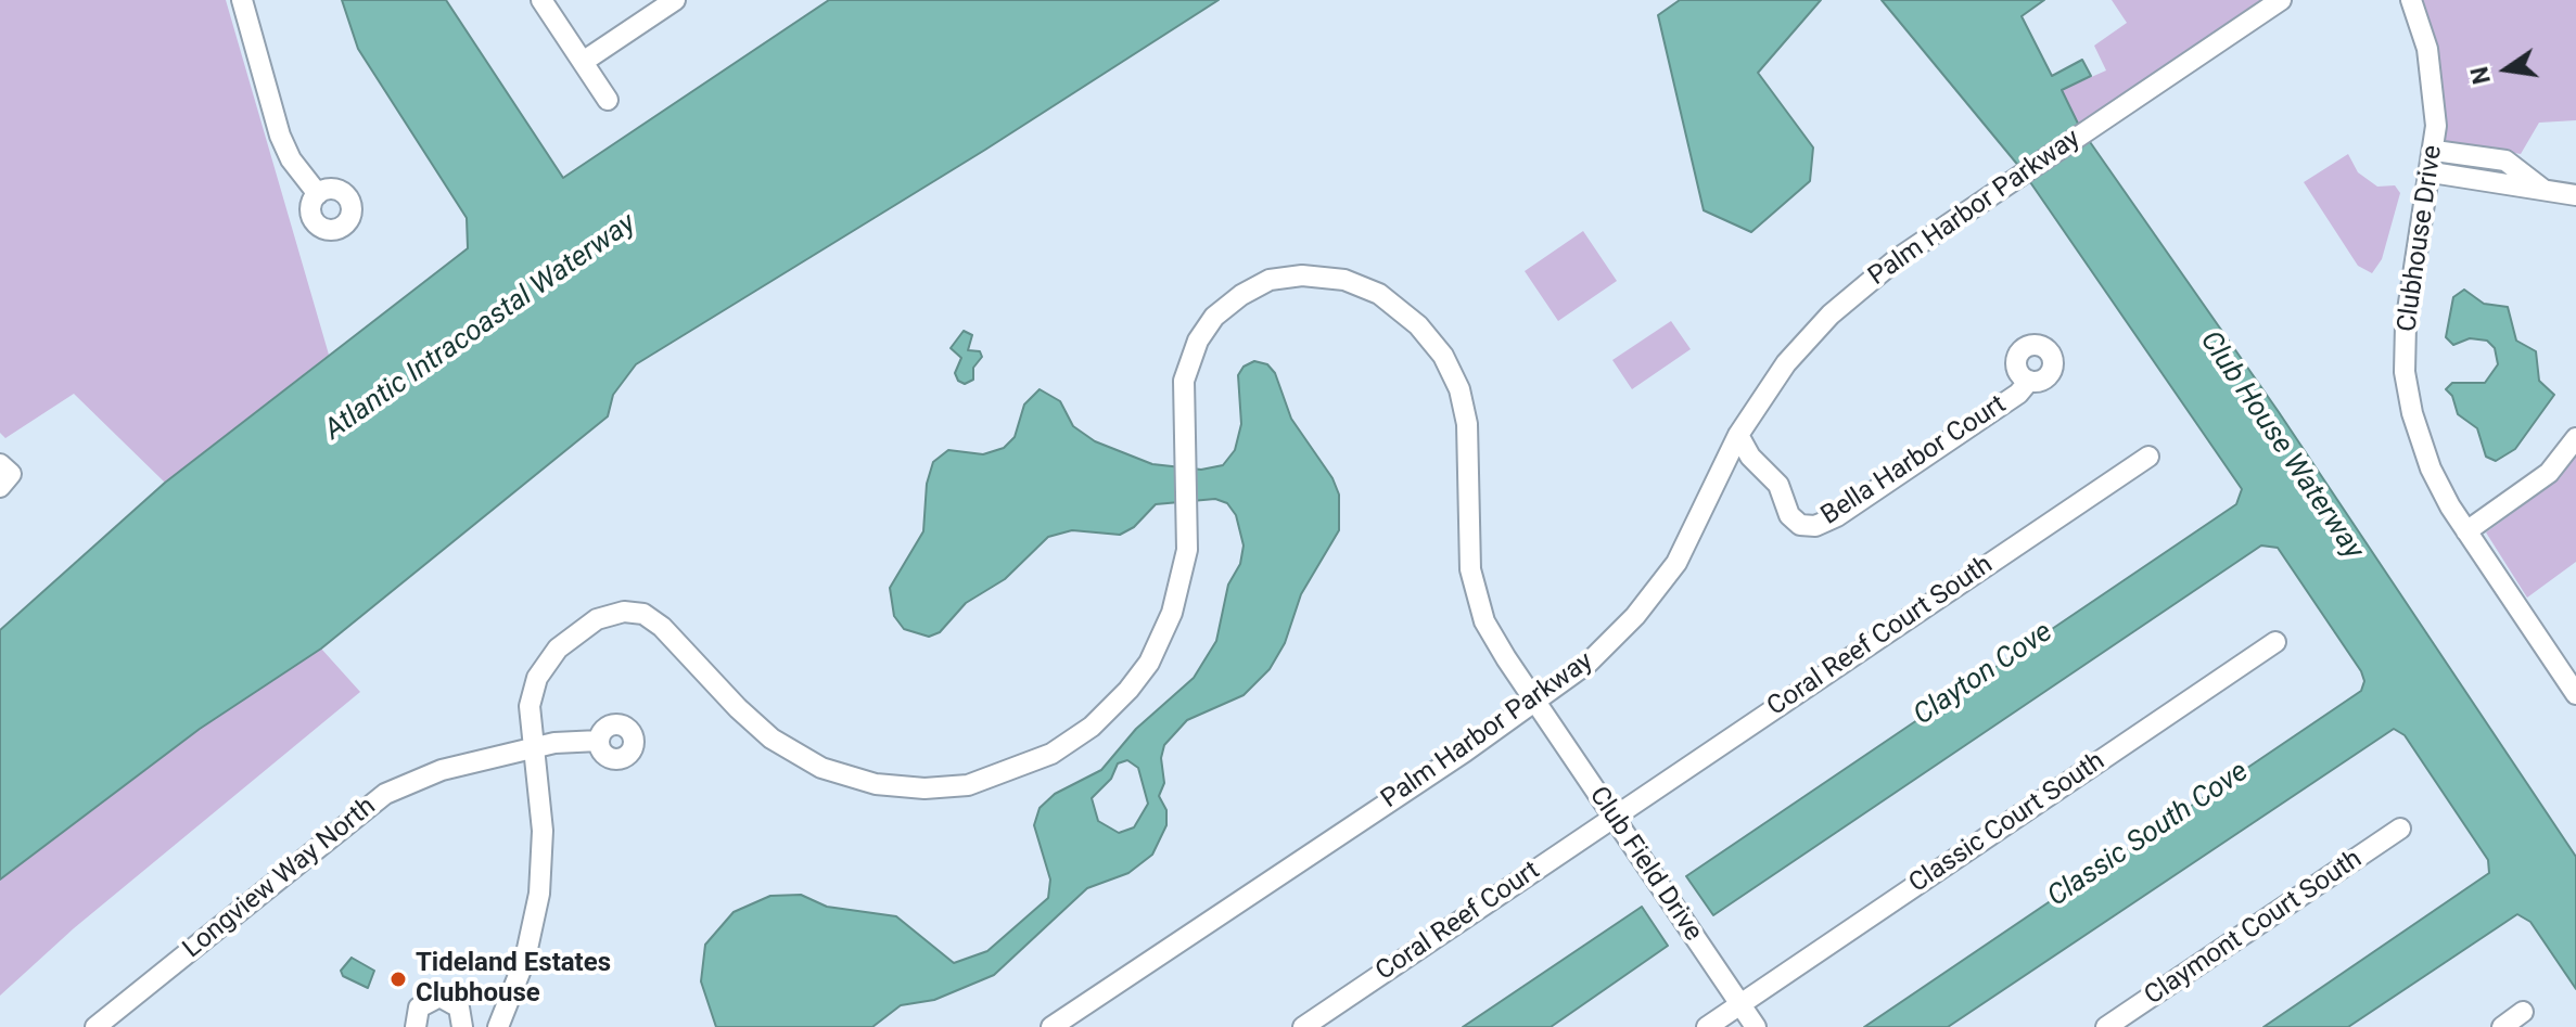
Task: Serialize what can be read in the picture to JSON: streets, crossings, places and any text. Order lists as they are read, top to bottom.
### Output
{
  "streets": {
    "street": [
      "Palm Harbor Parkway",
      "Clubhouse Drive",
      "Bella Harbor Court",
      "Coral Reef Court South",
      "Classic Court South",
      "Club Field Drive",
      "Longview Way North",
      "Coral Reef Court",
      "Claymont Court South"
    ]
  },
  "crossings": [
    ["Palm Harbor Parkway", "Bella Harbor Court"],
    ["Palm Harbor Parkway", "Club Field Drive"],
    ["Coral Reef Court South", "Club Field Drive"],
    ["Coral Reef Court South", "Coral Reef Court"],
    ["Classic Court South", "Club Field Drive"],
    ["Club Field Drive", "Longview Way North"],
    ["Club Field Drive", "Coral Reef Court"]
  ],
  "water": [
    "Atlantic Intracoastal Waterway",
    "Club House Waterway",
    "Clayton Cove",
    "Classic South Cove"
  ],
  "places": ["Tideland Estates Clubhouse"],
  "north": "left"
}
